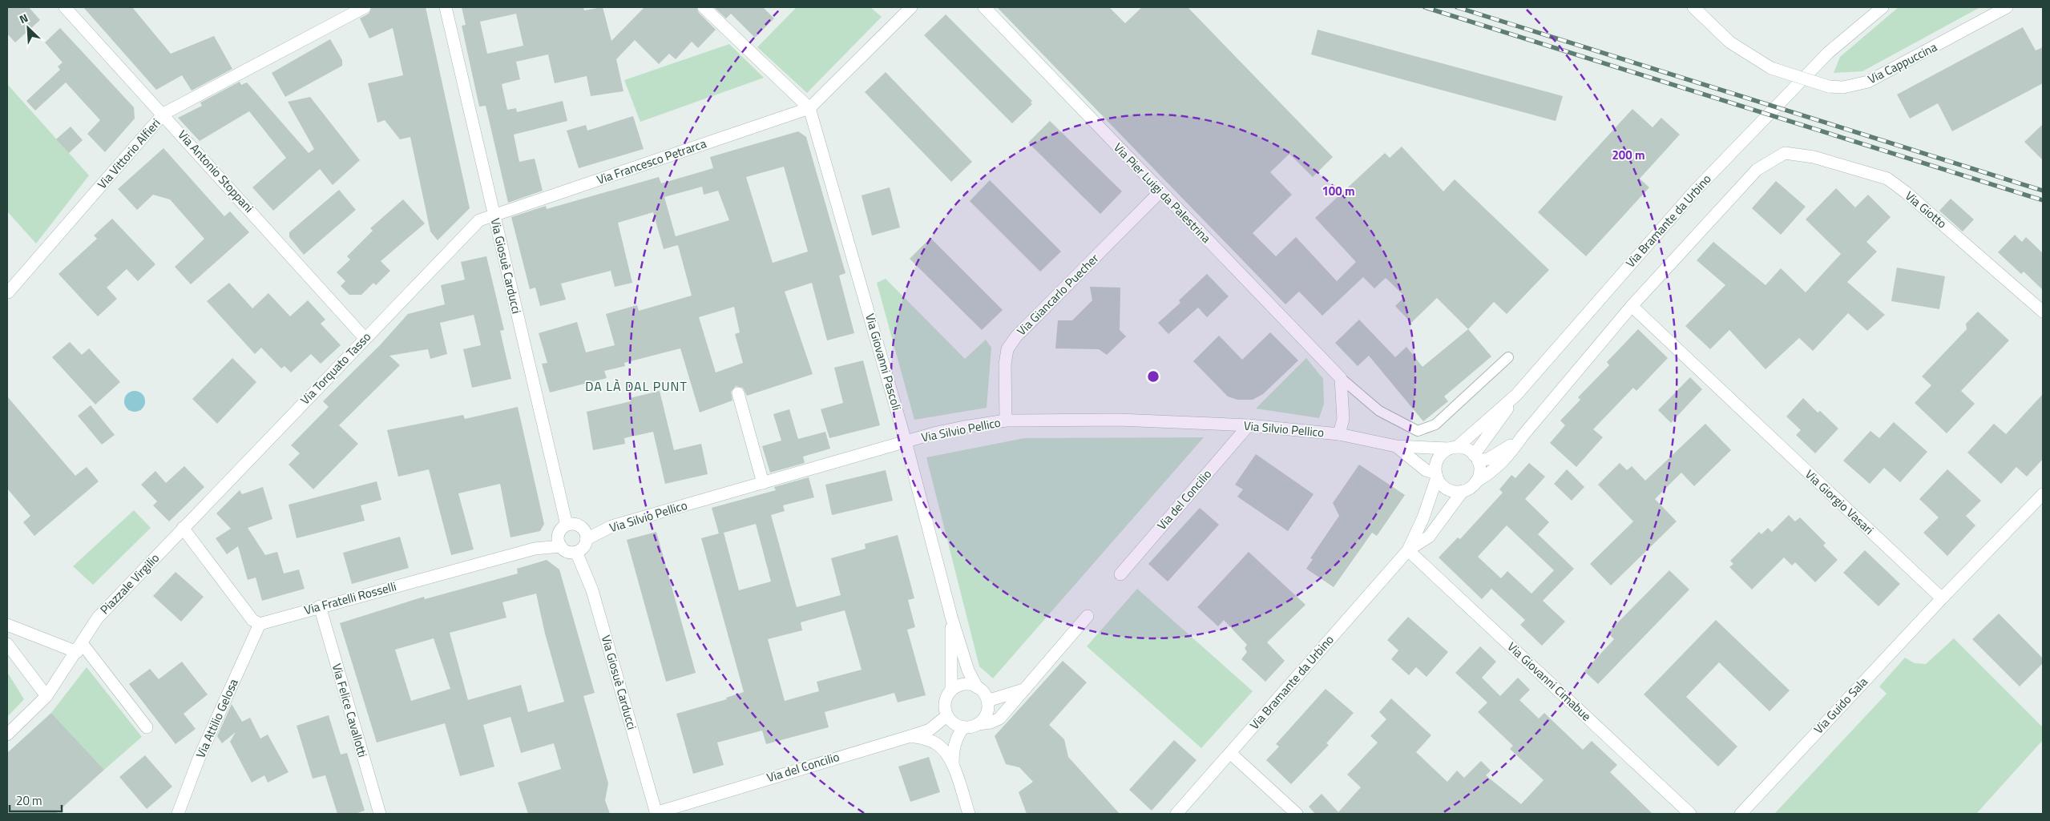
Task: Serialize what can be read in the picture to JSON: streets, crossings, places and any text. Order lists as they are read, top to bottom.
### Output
{
  "streets": {
    "street": [
      "Via Cappuccina",
      "Via Vittorio Alfieri",
      "Via Francesco Petrarca",
      "Via Antonio Stoppani",
      "Via Pier Luigi da Palestrina",
      "Via Giotto",
      "Via Bramante da Urbino",
      "Via Giosuè Carducci",
      "Via Giancarlo Puecher",
      "Via Giovanni Pascoli",
      "Via Torquato Tasso",
      "Via Silvio Pellico",
      "Via del Concilio",
      "Via Giorgio Vasari",
      "Piazzale Virgilio",
      "Via Fratelli Rosselli",
      "Via Giovanni Cimabue",
      "Via Guido Sala",
      "Via Felice Cavallotti",
      "Via Attilio Gelosa"
    ]
  },
  "crossings": [
    ["Via Vittorio Alfieri", "Via Antonio Stoppani"],
    ["Via Francesco Petrarca", "Via Giosuè Carducci"],
    ["Via Francesco Petrarca", "Via Giovanni Pascoli"],
    ["Via Francesco Petrarca", "Via Torquato Tasso"],
    ["Via Antonio Stoppani", "Via Torquato Tasso"],
    ["Via Pier Luigi da Palestrina", "Via Giancarlo Puecher"],
    ["Via Giotto", "Via Giorgio Vasari"],
    ["Via Bramante da Urbino", "Via Silvio Pellico"],
    ["Via Bramante da Urbino", "Via Giovanni Cimabue"],
    ["Via Giosuè Carducci", "Via Torquato Tasso"],
    ["Via Giosuè Carducci", "Via Silvio Pellico"],
    ["Via Giosuè Carducci", "Via del Concilio"],
    ["Via Giosuè Carducci", "Via Fratelli Rosselli"],
    ["Via Giancarlo Puecher", "Via Silvio Pellico"],
    ["Via Giovanni Pascoli", "Via Silvio Pellico"],
    ["Via Giovanni Pascoli", "Via del Concilio"],
    ["Via Torquato Tasso", "Piazzale Virgilio"],
    ["Via Silvio Pellico", "Via del Concilio"],
    ["Via Silvio Pellico", "Via Fratelli Rosselli"],
    ["Via Giorgio Vasari", "Via Guido Sala"],
    ["Via Fratelli Rosselli", "Via Felice Cavallotti"],
    ["Via Fratelli Rosselli", "Via Attilio Gelosa"]
  ],
  "districts": ["DA LÀ DAL PUNT"],
  "scale_bar": "20 m",
  "north": "top left",
  "rings": ["200 m", "100 m"]
}
